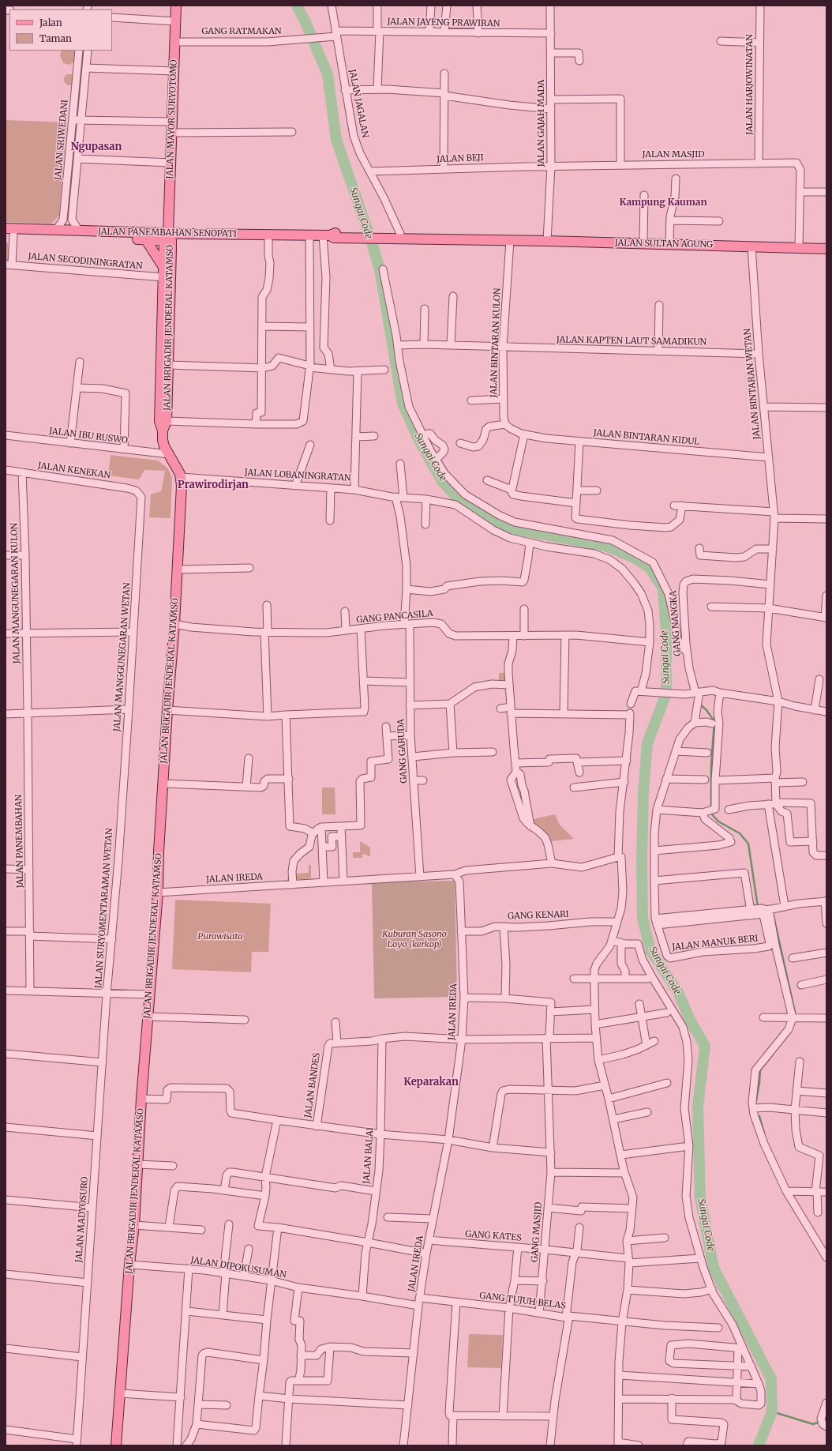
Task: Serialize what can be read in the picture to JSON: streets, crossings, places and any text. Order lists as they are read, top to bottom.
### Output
{
  "streets": {
    "main road": [
      "JALAN MAYOR SURYOTOMO",
      "JALAN PANEMBAHAN SENOPATI",
      "JALAN SULTAN AGUNG",
      "JALAN BRIGADIR JENDERAL KATAMSO"
    ],
    "street": [
      "JALAN JAYENG PRAWIRAN",
      "GANG RATMAKAN",
      "JALAN HARJOWINATAN",
      "JALAN JAGALAN",
      "JALAN GAJAH MADA",
      "JALAN SRIWEDANI",
      "JALAN MASJID",
      "JALAN BEJI",
      "JALAN SECODININGRATAN",
      "JALAN KAPTEN LAUT SAMADIKUN",
      "JALAN BINTARAN KULON",
      "JALAN BINTARAN WETAN",
      "JALAN IBU RUSWO",
      "JALAN BINTARAN KIDUL",
      "JALAN KENEKAN",
      "JALAN LOBANINGRATAN",
      "JALAN MANGUNEGARAN KULON",
      "GANG PANCASILA",
      "GANG NANGKA",
      "JALAN MANGGUNEGARAN WETAN",
      "GANG GARUDA",
      "JALAN PANEMBAHAN",
      "JALAN IREDA",
      "JALAN SURYOMENTARAMAN WETAN",
      "GANG KENARI",
      "JALAN MANUK BERI",
      "JALAN BANDES",
      "JALAN BALAI",
      "JALAN MADYOSURO",
      "GANG MASJID",
      "GANG KATES",
      "JALAN DIPOKUSUMAN",
      "GANG TUJUH BELAS"
    ]
  },
  "crossings": [
    ["JALAN JAYENG PRAWIRAN", "GANG RATMAKAN"],
    ["JALAN JAYENG PRAWIRAN", "JALAN JAGALAN"],
    ["JALAN JAYENG PRAWIRAN", "JALAN GAJAH MADA"],
    ["GANG RATMAKAN", "JALAN JAGALAN"],
    ["GANG RATMAKAN", "JALAN MAYOR SURYOTOMO"],
    ["JALAN HARJOWINATAN", "JALAN MASJID"],
    ["JALAN JAGALAN", "JALAN BEJI"],
    ["JALAN JAGALAN", "JALAN SULTAN AGUNG"],
    ["JALAN MAYOR SURYOTOMO", "JALAN PANEMBAHAN SENOPATI"],
    ["JALAN MAYOR SURYOTOMO", "JALAN BRIGADIR JENDERAL KATAMSO"],
    ["JALAN GAJAH MADA", "JALAN MASJID"],
    ["JALAN GAJAH MADA", "JALAN BEJI"],
    ["JALAN GAJAH MADA", "JALAN SULTAN AGUNG"],
    ["JALAN SRIWEDANI", "JALAN PANEMBAHAN SENOPATI"],
    ["JALAN MASJID", "JALAN BEJI"],
    ["JALAN PANEMBAHAN SENOPATI", "JALAN SULTAN AGUNG"],
    ["JALAN PANEMBAHAN SENOPATI", "JALAN BRIGADIR JENDERAL KATAMSO"],
    ["JALAN SULTAN AGUNG", "JALAN BINTARAN KULON"],
    ["JALAN SULTAN AGUNG", "JALAN BINTARAN WETAN"],
    ["JALAN SECODININGRATAN", "JALAN BRIGADIR JENDERAL KATAMSO"],
    ["JALAN BRIGADIR JENDERAL KATAMSO", "JALAN IBU RUSWO"],
    ["JALAN BRIGADIR JENDERAL KATAMSO", "JALAN LOBANINGRATAN"],
    ["JALAN BRIGADIR JENDERAL KATAMSO", "GANG PANCASILA"],
    ["JALAN BRIGADIR JENDERAL KATAMSO", "JALAN IREDA"],
    ["JALAN BRIGADIR JENDERAL KATAMSO", "JALAN DIPOKUSUMAN"],
    ["JALAN KAPTEN LAUT SAMADIKUN", "JALAN BINTARAN KULON"],
    ["JALAN KAPTEN LAUT SAMADIKUN", "JALAN BINTARAN WETAN"],
    ["JALAN BINTARAN WETAN", "JALAN BINTARAN KIDUL"],
    ["JALAN BINTARAN WETAN", "GANG NANGKA"],
    ["JALAN KENEKAN", "JALAN MANGUNEGARAN KULON"],
    ["JALAN KENEKAN", "JALAN MANGGUNEGARAN WETAN"],
    ["JALAN MANGUNEGARAN KULON", "JALAN PANEMBAHAN"],
    ["GANG PANCASILA", "GANG GARUDA"],
    ["JALAN MANGGUNEGARAN WETAN", "JALAN SURYOMENTARAMAN WETAN"],
    ["GANG GARUDA", "JALAN IREDA"],
    ["JALAN IREDA", "GANG KENARI"],
    ["JALAN IREDA", "GANG KATES"],
    ["JALAN IREDA", "GANG TUJUH BELAS"],
    ["JALAN SURYOMENTARAMAN WETAN", "JALAN MADYOSURO"],
    ["JALAN BALAI", "JALAN DIPOKUSUMAN"],
    ["GANG MASJID", "GANG KATES"],
    ["GANG MASJID", "GANG TUJUH BELAS"]
  ],
  "districts": [
    "Ngupasan",
    "Kampung Kauman",
    "Prawirodirjan",
    "Keparakan"
  ],
  "water": ["Sungai Code"],
  "parks": ["Kuburan Sasono Loyo (kerkop)", "Purawisata"],
  "legend": ["Jalan", "Taman"]
}
